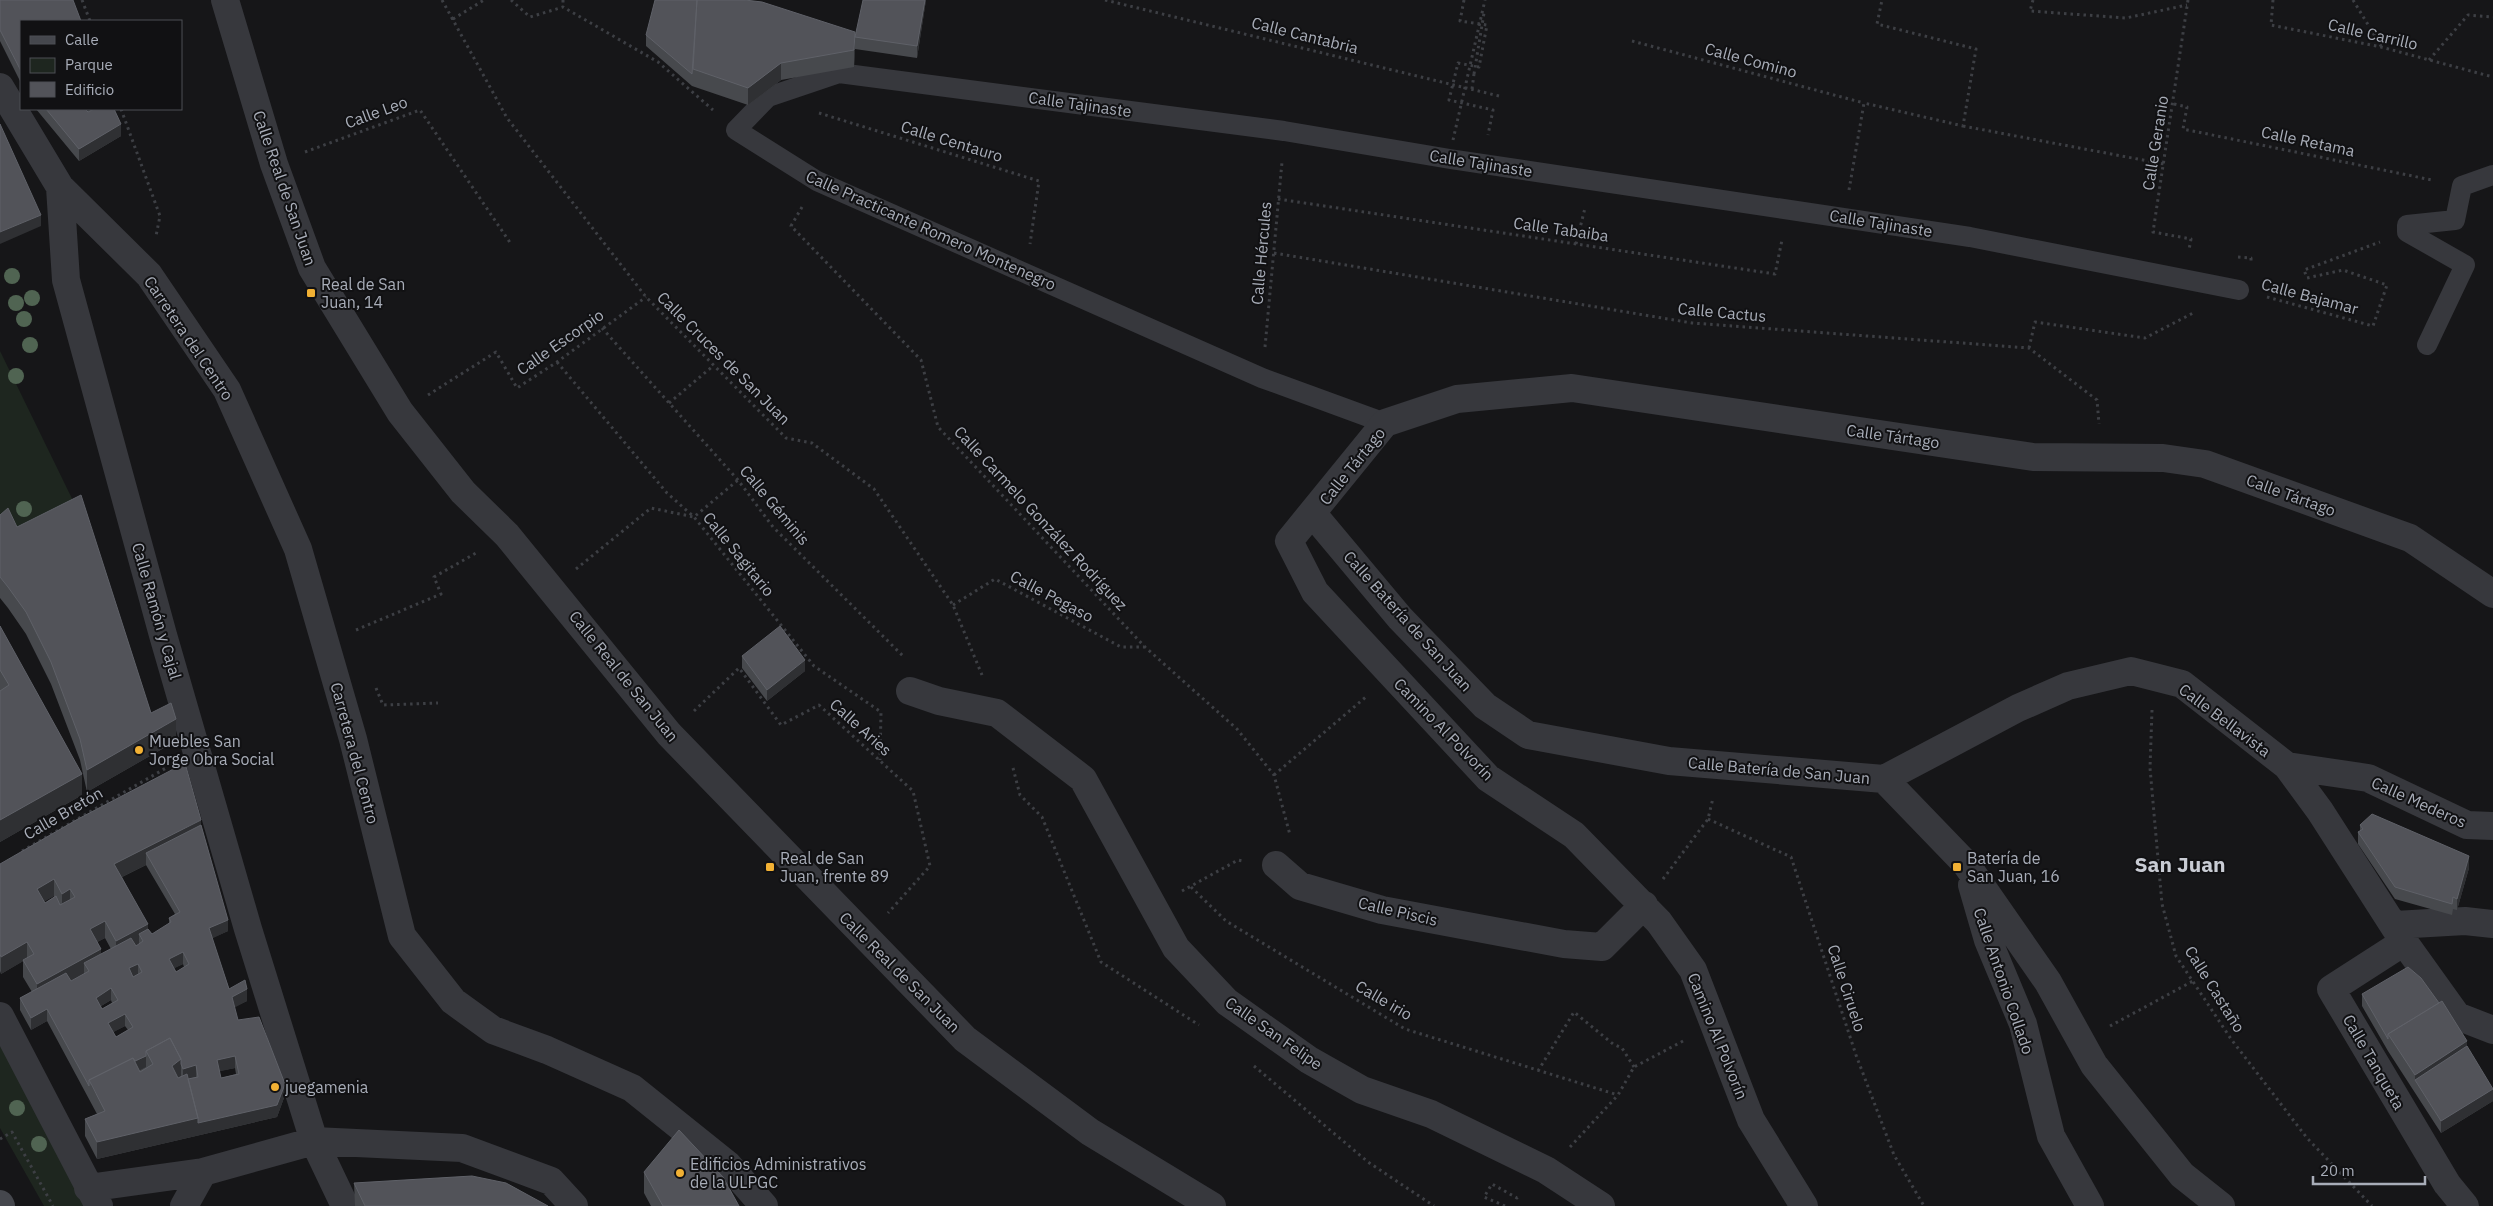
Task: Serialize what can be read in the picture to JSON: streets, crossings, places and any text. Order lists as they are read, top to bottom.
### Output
{
  "streets": {
    "street": [
      "Calle Real de San Juan",
      "Carretera del Centro",
      "Calle Tártago",
      "Calle Ramón y Cajal",
      "Calle Batería de San Juan",
      "Calle Bellavista",
      "Camino Al Polvorín",
      "Calle Mederos",
      "Calle Piscis",
      "Calle Antonio Collado",
      "Calle San Felipe",
      "Calle Tanqueta"
    ],
    "lane": ["Calle Tajinaste", "Calle Practicante Romero Montenegro"],
    "path": [
      "Calle Carrillo",
      "Calle Cantabria",
      "Calle Comino",
      "Calle Leo",
      "Calle Centauro",
      "Calle Retama",
      "Calle Geranio",
      "Calle Tabaiba",
      "Calle Hércules",
      "Calle Bajamar",
      "Calle Cactus",
      "Calle Escorpio",
      "Calle Cruces de San Juan",
      "Calle Géminis",
      "Calle Carmelo González Rodríguez",
      "Calle Sagitario",
      "Calle Pegaso",
      "Calle Aries",
      "Calle Bretón",
      "Calle Ciruelo",
      "Calle Castaño",
      "Calle irio"
    ]
  },
  "crossings": [
    ["Calle Tajinaste", "Calle Centauro"],
    ["Calle Tajinaste", "Calle Tabaiba"],
    ["Calle Tajinaste", "Calle Practicante Romero Montenegro"],
    ["Calle Tajinaste", "Calle Hércules"],
    ["Calle Tajinaste", "Calle Bajamar"],
    ["Calle Leo", "Calle Real de San Juan"],
    ["Calle Centauro", "Calle Practicante Romero Montenegro"],
    ["Calle Retama", "Calle Geranio"],
    ["Calle Real de San Juan", "Calle Escorpio"],
    ["Calle Real de San Juan", "Calle Aries"],
    ["Calle Tabaiba", "Calle Hércules"],
    ["Calle Practicante Romero Montenegro", "Calle Hércules"],
    ["Calle Practicante Romero Montenegro", "Calle Tártago"],
    ["Calle Practicante Romero Montenegro", "Calle Carmelo González Rodríguez"],
    ["Calle Hércules", "Calle Cactus"],
    ["Calle Bajamar", "Calle Cactus"],
    ["Carretera del Centro", "Calle Ramón y Cajal"],
    ["Calle Escorpio", "Calle Cruces de San Juan"],
    ["Calle Escorpio", "Calle Géminis"],
    ["Calle Escorpio", "Calle Sagitario"],
    ["Calle Cruces de San Juan", "Calle Pegaso"],
    ["Calle Cruces de San Juan", "Calle San Felipe"],
    ["Calle Tártago", "Calle Batería de San Juan"],
    ["Calle Tártago", "Camino Al Polvorín"],
    ["Calle Géminis", "Calle San Felipe"],
    ["Calle Carmelo González Rodríguez", "Calle Pegaso"],
    ["Calle Carmelo González Rodríguez", "Calle Piscis"],
    ["Calle Batería de San Juan", "Calle Bellavista"],
    ["Calle Batería de San Juan", "Camino Al Polvorín"],
    ["Calle Batería de San Juan", "Calle Antonio Collado"],
    ["Calle Bellavista", "Calle Mederos"],
    ["Calle Bellavista", "Calle Castaño"],
    ["Calle Bellavista", "Calle Tanqueta"],
    ["Camino Al Polvorín", "Calle Piscis"]
  ],
  "districts": ["San Juan"],
  "places": {
    "transit": ["Real de San Juan, 14", "Real de San Juan, frente 89", "Batería de San Juan, 16"],
    "other": ["Muebles San Jorge Obra Social", "juegamenia", "Edificios Administrativos de la ULPGC"]
  },
  "legend": ["Calle", "Parque", "Edificio"],
  "scale_bar": "20 m"
}
